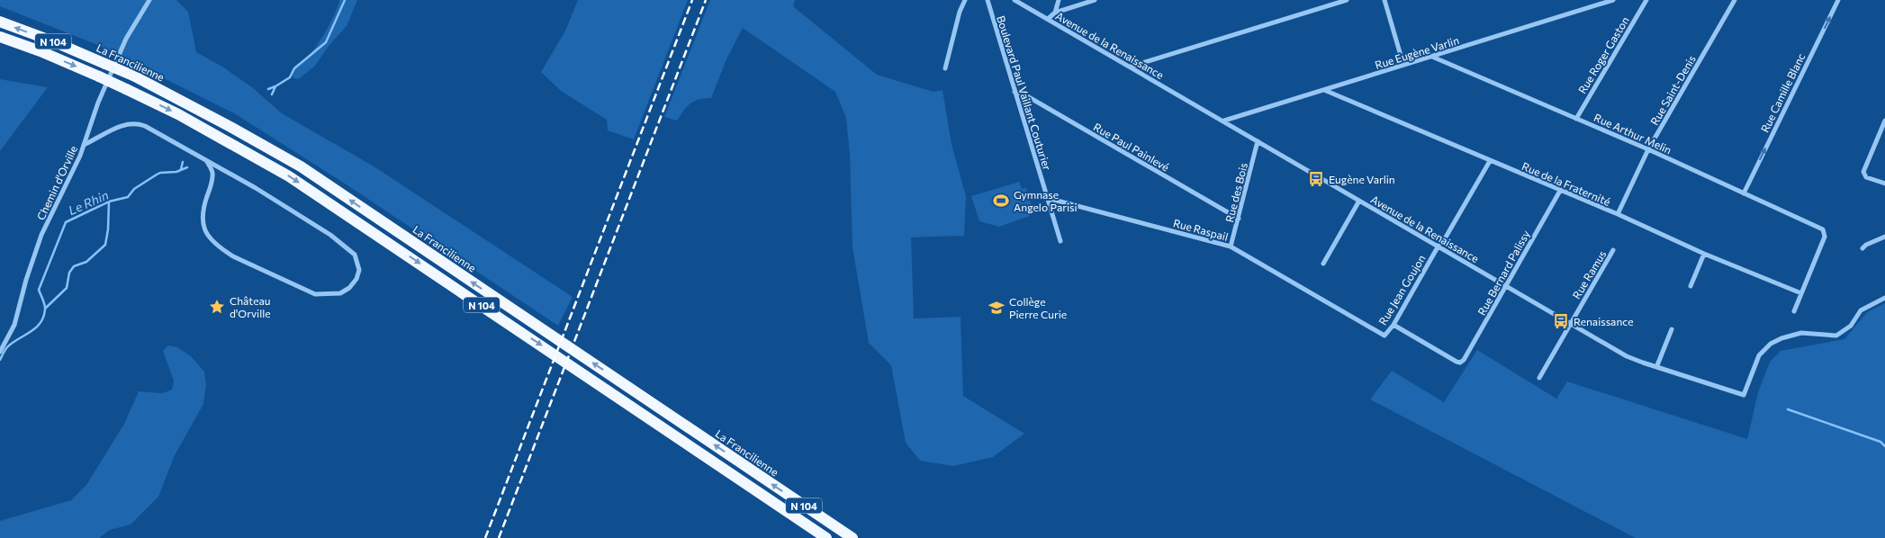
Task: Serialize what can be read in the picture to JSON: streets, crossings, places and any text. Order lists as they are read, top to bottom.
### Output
{
  "streets": {
    "highway": ["N 104", "La Francilienne"],
    "street": [
      "Avenue de la Renaissance",
      "Rue Eugène Varlin",
      "Rue Roger Gaston",
      "Rue Saint-Denis",
      "Boulevard Paul Vaillant Couturier",
      "Rue Camille Blanc",
      "Rue Arthur Melin",
      "Rue Paul Painlevé",
      "Chemin d'Orville",
      "Rue de la Fraternité",
      "Rue des Bois",
      "Rue Raspail",
      "Rue Bernard Palissy",
      "Rue Ramus",
      "Rue Jean Goujon"
    ]
  },
  "crossings": [
    ["Avenue de la Renaissance", "Rue Eugène Varlin"],
    ["Avenue de la Renaissance", "Rue des Bois"],
    ["Avenue de la Renaissance", "Rue Bernard Palissy"],
    ["Avenue de la Renaissance", "Rue Ramus"],
    ["Avenue de la Renaissance", "Rue Jean Goujon"],
    ["Rue Eugène Varlin", "Rue Arthur Melin"],
    ["Rue Eugène Varlin", "Rue de la Fraternité"],
    ["Rue Roger Gaston", "Rue Arthur Melin"],
    ["Rue Saint-Denis", "Rue Arthur Melin"],
    ["Rue Saint-Denis", "Rue de la Fraternité"],
    ["Boulevard Paul Vaillant Couturier", "Rue Paul Painlevé"],
    ["Boulevard Paul Vaillant Couturier", "Rue Raspail"],
    ["Rue Camille Blanc", "Rue Arthur Melin"],
    ["Rue Arthur Melin", "Rue de la Fraternité"],
    ["Rue Paul Painlevé", "Rue des Bois"],
    ["Rue de la Fraternité", "Rue Bernard Palissy"],
    ["Rue de la Fraternité", "Rue Jean Goujon"],
    ["Rue des Bois", "Rue Raspail"],
    ["Rue Raspail", "Rue Jean Goujon"],
    ["Rue Bernard Palissy", "Rue Jean Goujon"]
  ],
  "one_way": ["Rue Camille Blanc"],
  "water": ["Le Rhin"],
  "places": {
    "bus stop": ["Eugène Varlin", "Renaissance"],
    "sports": ["Gymnase Angelo Parisi"],
    "place": ["Château d'Orville"],
    "school or university": ["Collège Pierre Curie"]
  }
}
